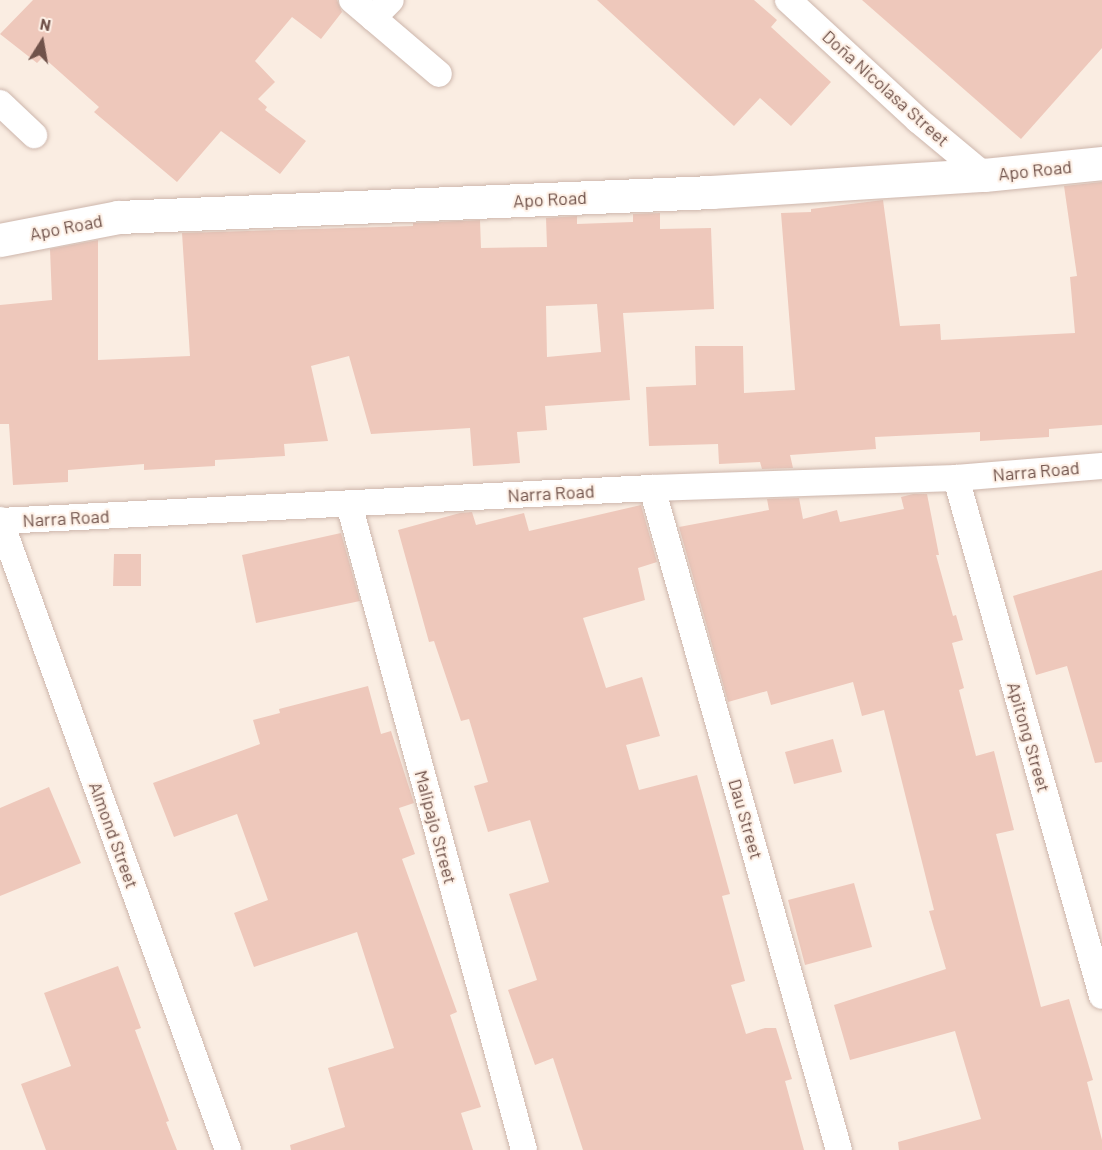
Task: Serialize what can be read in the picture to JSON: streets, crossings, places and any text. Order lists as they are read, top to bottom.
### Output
{
  "streets": {
    "street": [
      "Doña Nicolasa Street",
      "Apo Road",
      "Narra Road",
      "Apitong Street",
      "Dau Street",
      "Malipajo Street",
      "Almond Street"
    ]
  },
  "crossings": [
    ["Doña Nicolasa Street", "Apo Road"],
    ["Narra Road", "Apitong Street"],
    ["Narra Road", "Dau Street"],
    ["Narra Road", "Malipajo Street"],
    ["Narra Road", "Almond Street"]
  ],
  "north": "top"
}
